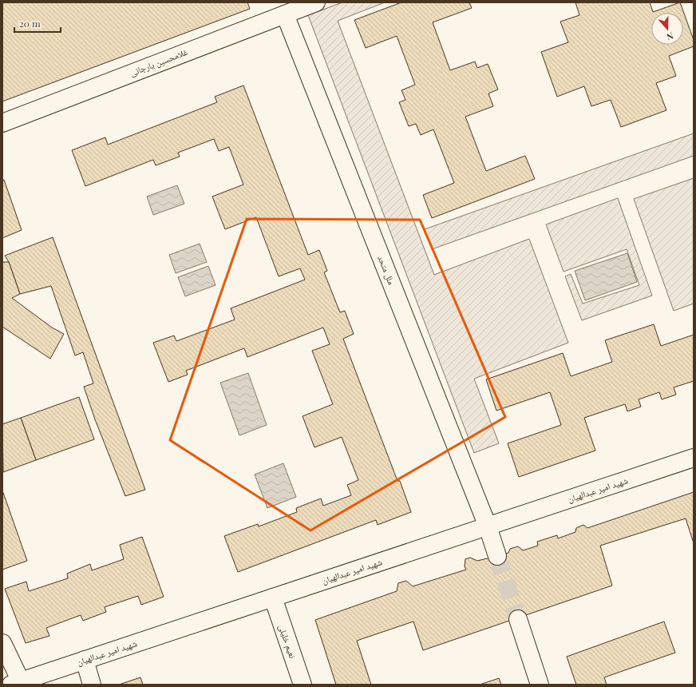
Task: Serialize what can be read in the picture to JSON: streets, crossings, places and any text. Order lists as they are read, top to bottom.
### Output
{
  "streets": {
    "street": [
      "غلامحسین یارجانی",
      "ملل متحد",
      "شهید امیر عبدالهیان",
      "نعیم خلیلی"
    ]
  },
  "crossings": [
    ["غلامحسین یارجانی", "ملل متحد"],
    ["ملل متحد", "شهید امیر عبدالهیان"],
    ["شهید امیر عبدالهیان", "نعیم خلیلی"]
  ],
  "scale_bar": "20 m",
  "north": "bottom"
}
